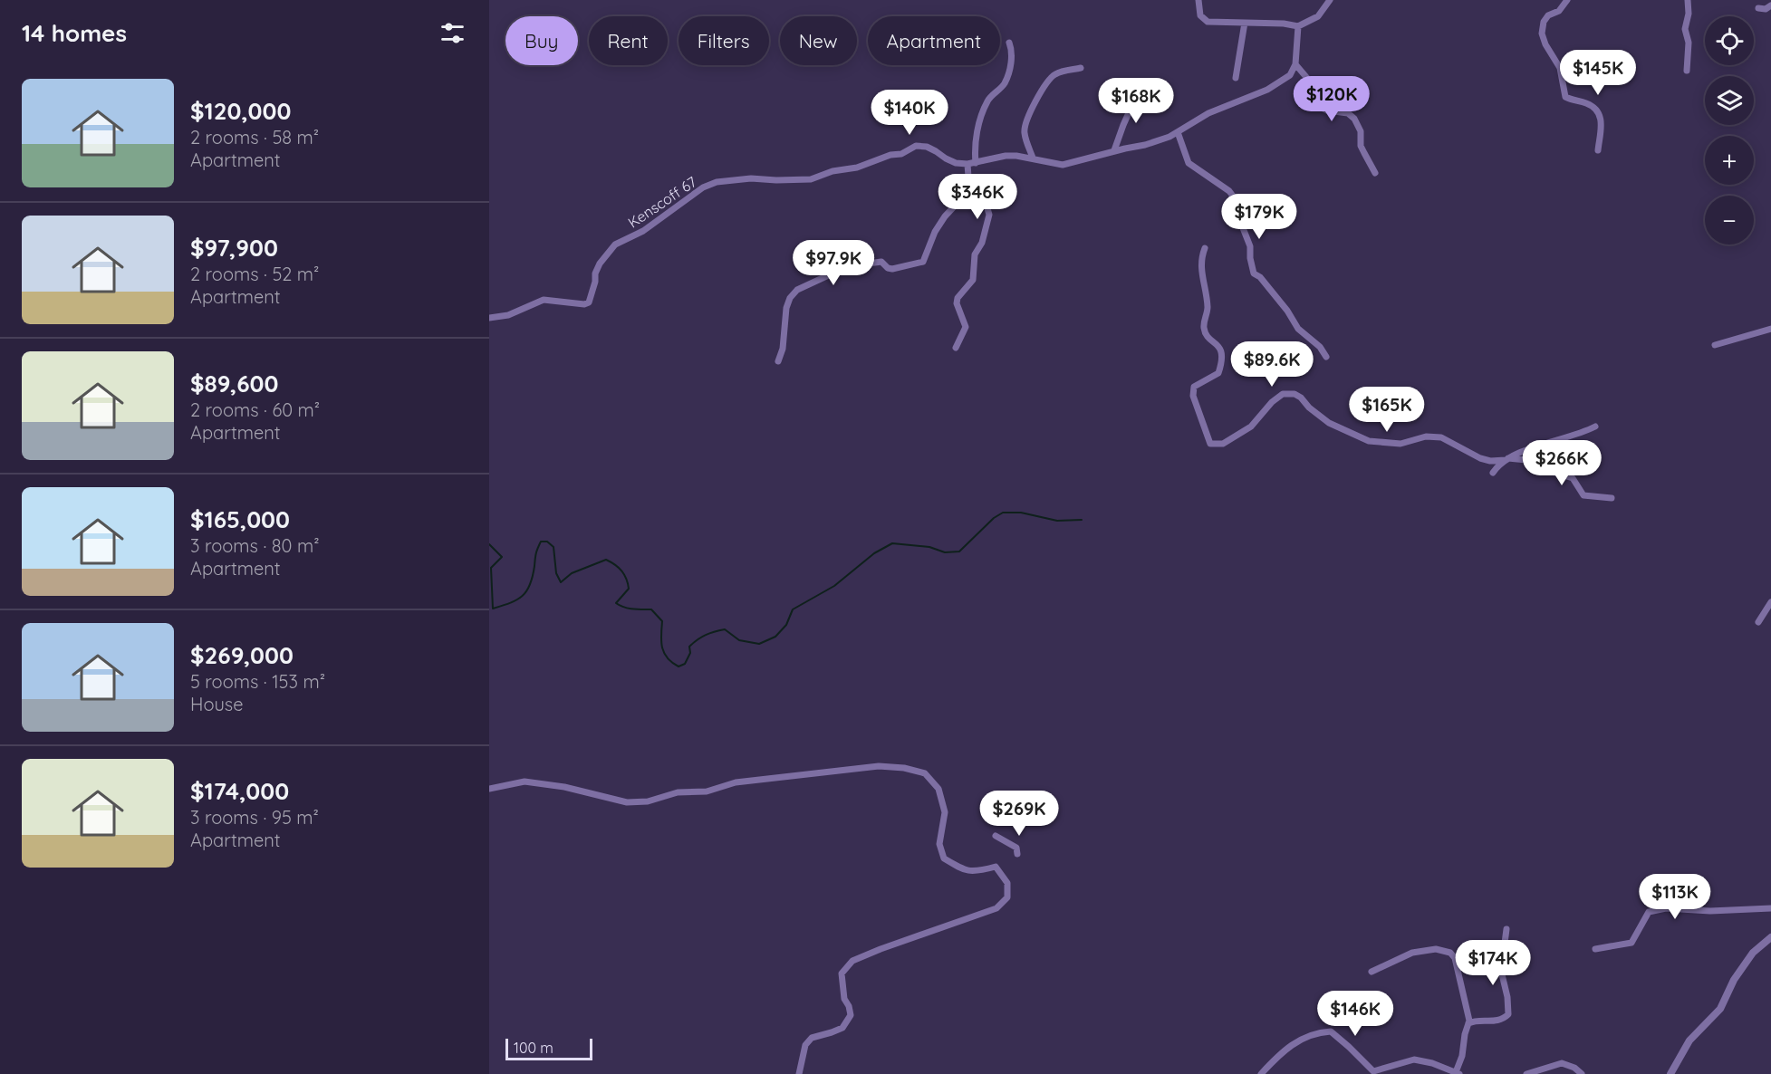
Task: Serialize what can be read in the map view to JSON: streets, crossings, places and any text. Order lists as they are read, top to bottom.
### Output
{
  "streets": {
    "street": ["Kenscoff 67"]
  },
  "scale_bar": "100 m",
  "page": {
    "heading": "14 homes",
    "map_buttons": ["+", "−"],
    "chip": [
      "Buy",
      "Rent",
      "Filters",
      "New",
      "Apartment"
    ],
    "price": [
      "$145K",
      "$120K",
      "$168K",
      "$140K",
      "$346K",
      "$179K",
      "$97.9K",
      "$89.6K",
      "$165K",
      "$266K",
      "$269K",
      "$113K",
      "$174K",
      "$146K"
    ],
    "list": [
      {
        "name": "$120,000",
        "note": "2 rooms · 58 m² · Apartment"
      },
      {
        "name": "$97,900",
        "note": "2 rooms · 52 m² · Apartment"
      },
      {
        "name": "$89,600",
        "note": "2 rooms · 60 m² · Apartment"
      },
      {
        "name": "$165,000",
        "note": "3 rooms · 80 m² · Apartment"
      },
      {
        "name": "$269,000",
        "note": "5 rooms · 153 m² · House"
      },
      {
        "name": "$174,000",
        "note": "3 rooms · 95 m² · Apartment"
      }
    ],
    "scale": "100 m"
  }
}
